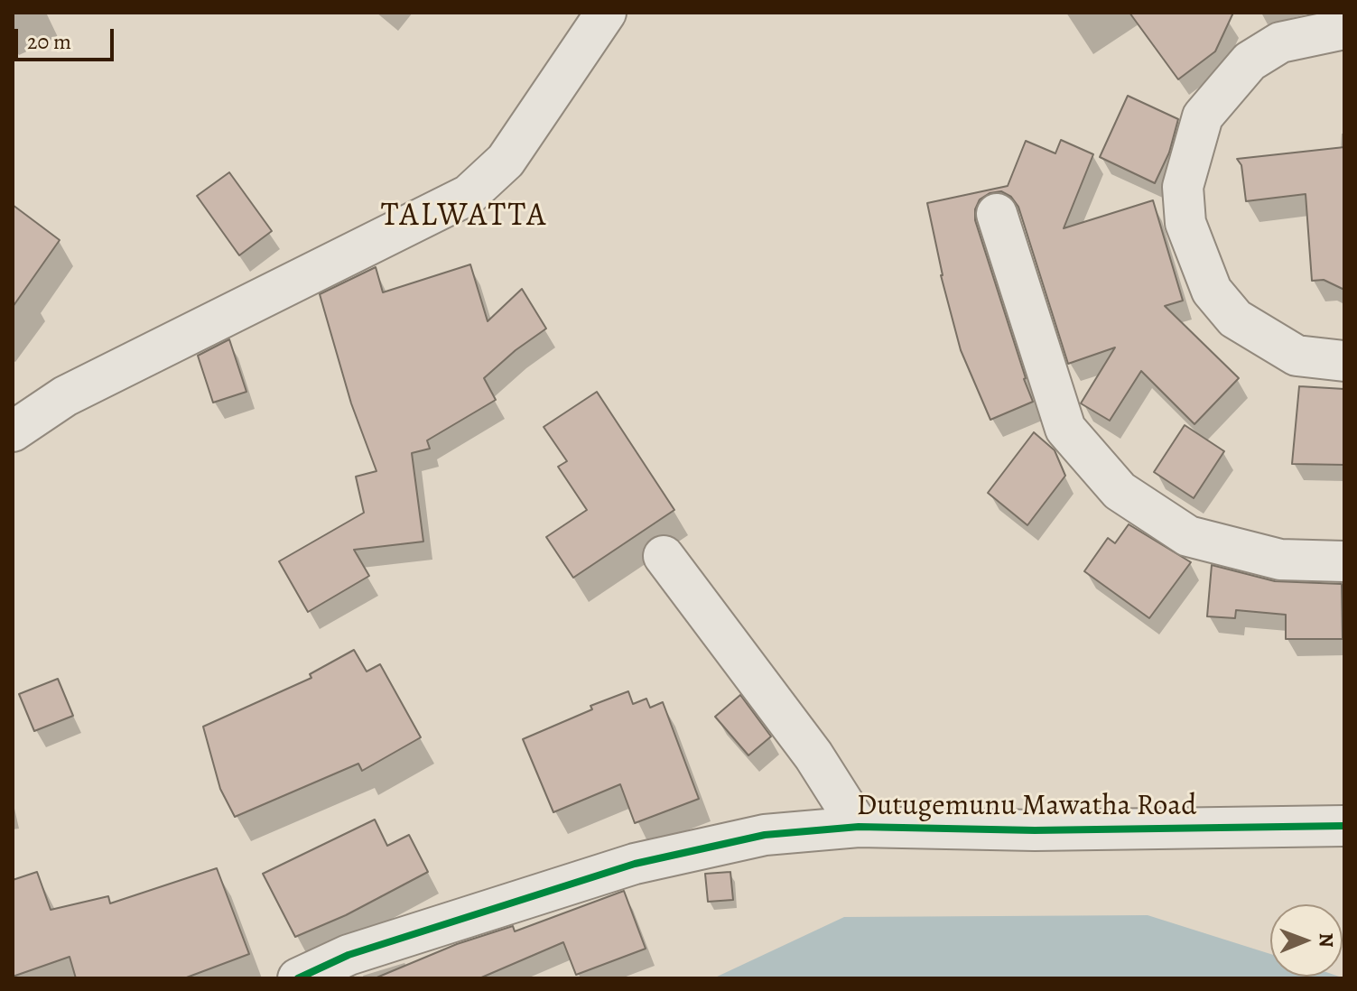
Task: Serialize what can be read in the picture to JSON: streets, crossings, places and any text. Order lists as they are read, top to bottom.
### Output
{
  "streets": {
    "street": ["Dutugemunu Mawatha Road"]
  },
  "districts": ["TALWATTA"],
  "scale_bar": "20 m",
  "north": "right"
}
